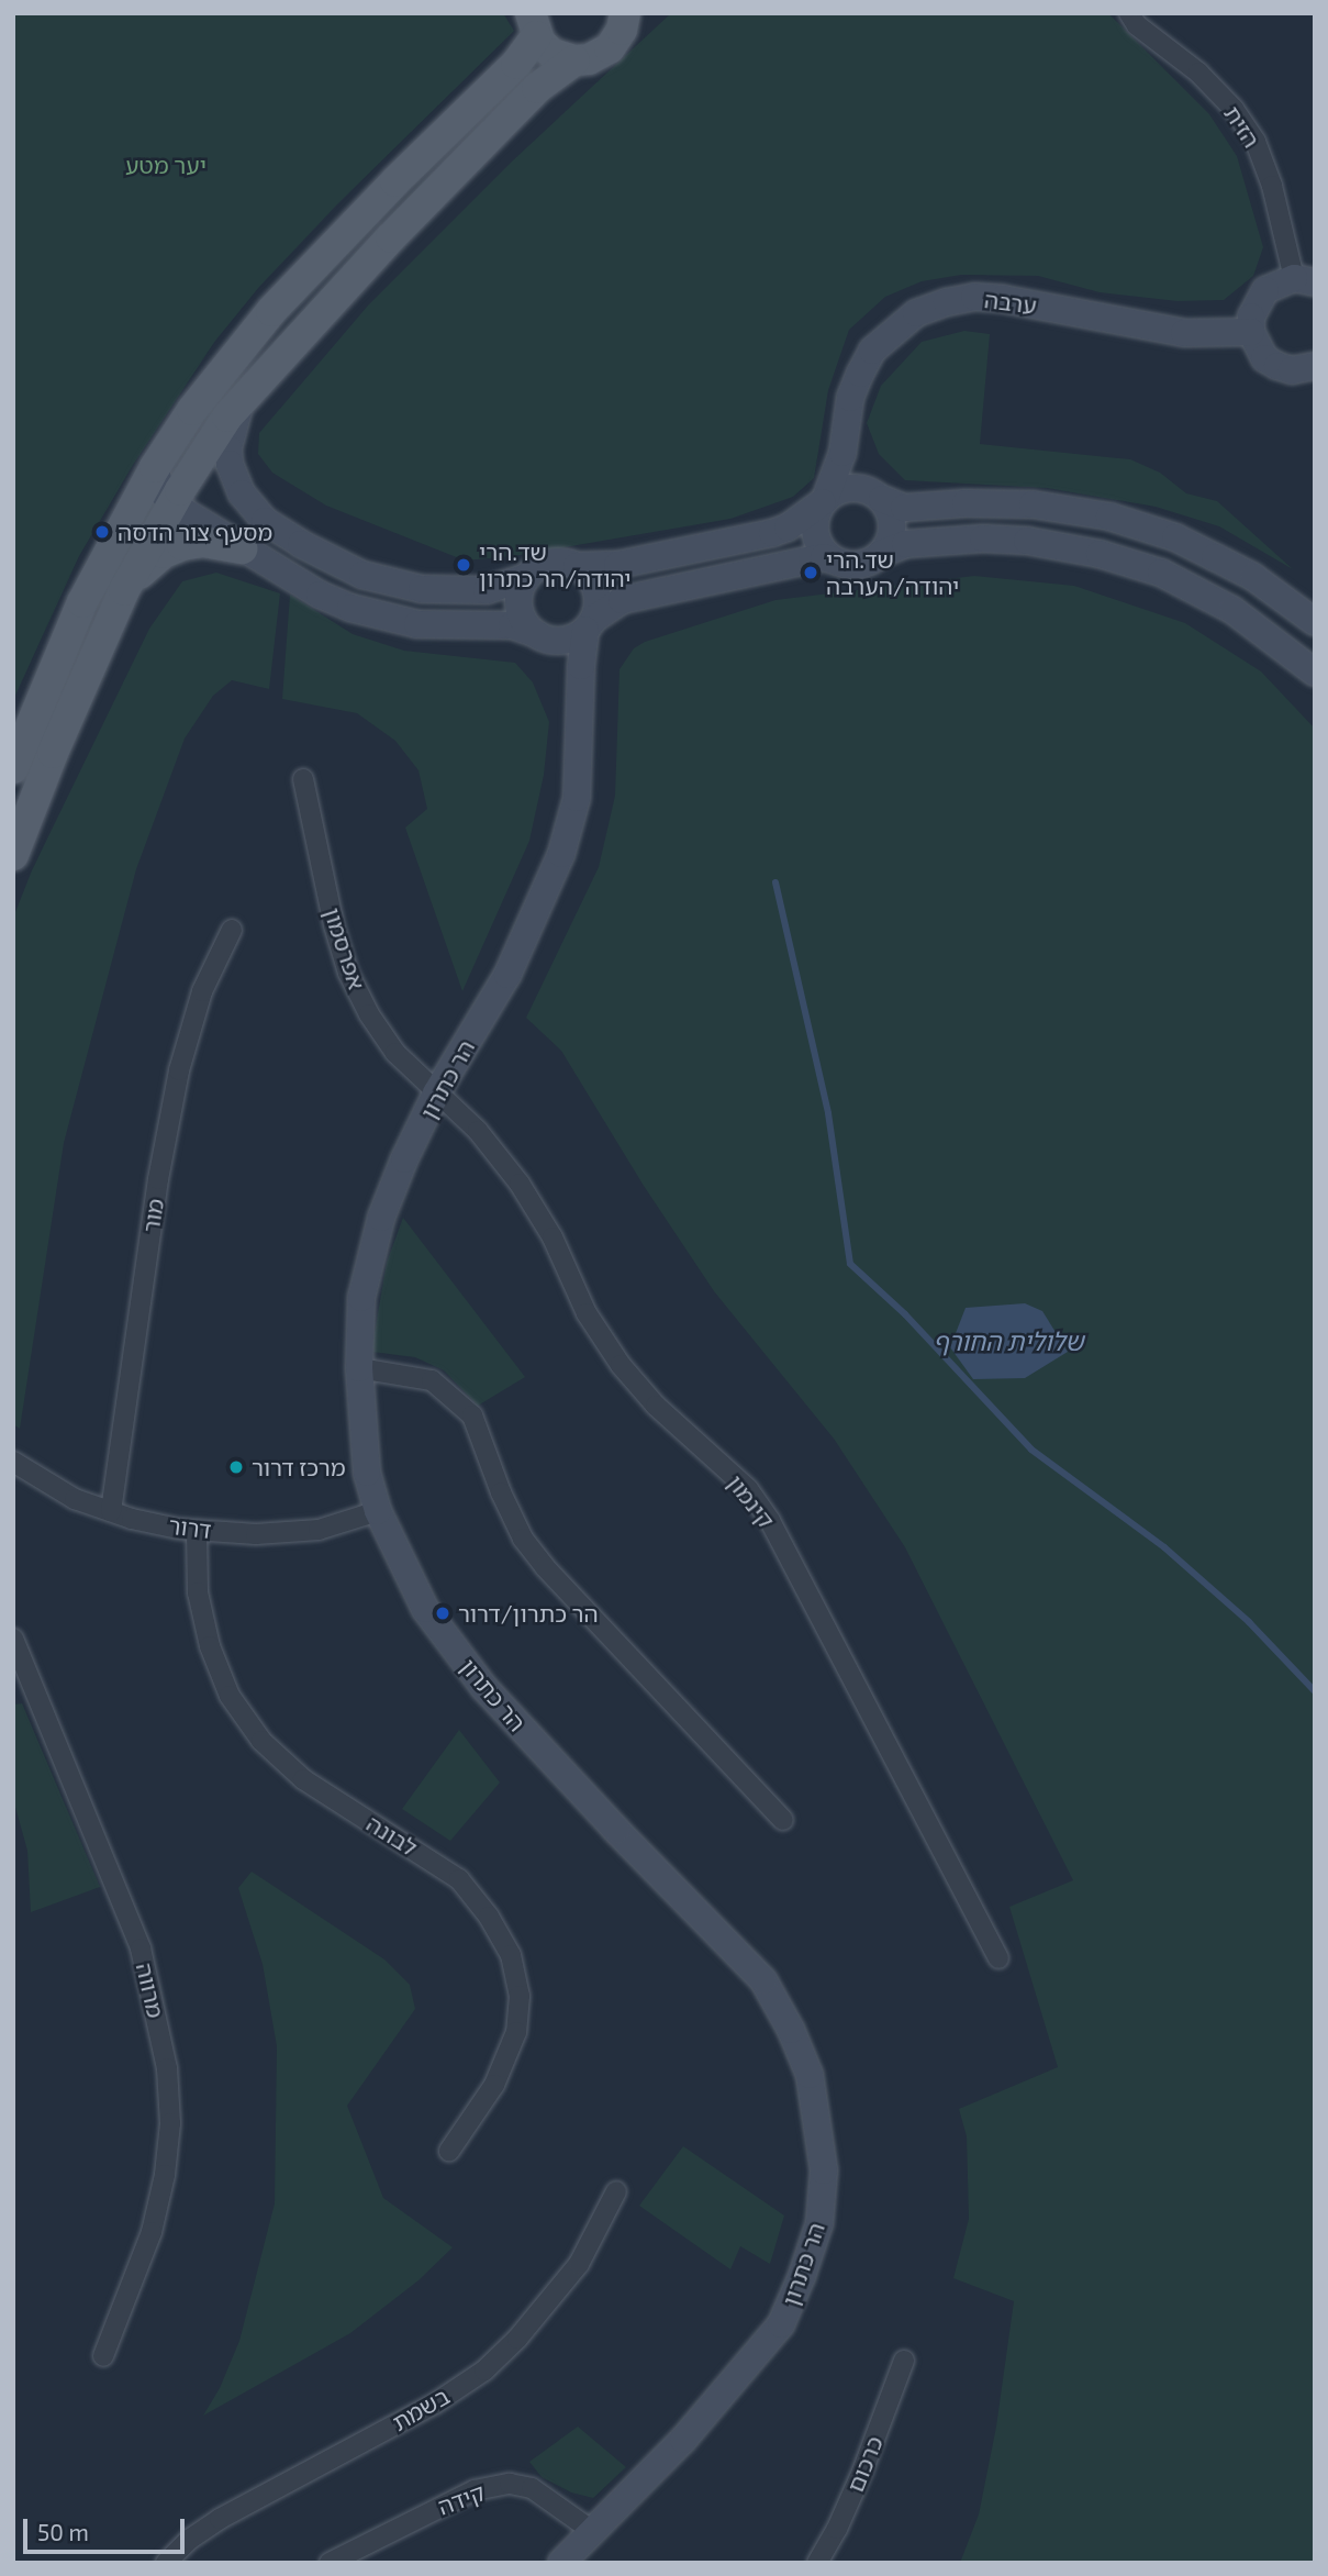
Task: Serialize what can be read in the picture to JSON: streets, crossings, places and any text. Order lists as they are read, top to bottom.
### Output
{
  "streets": {
    "street": [
      "הזית",
      "ערבה",
      "אפרסמון",
      "הר כתרון",
      "מור",
      "קינמון",
      "דרור",
      "לבונה",
      "מרווה",
      "בשמת",
      "כרכום",
      "קידה"
    ]
  },
  "crossings": [
    ["אפרסמון", "הר כתרון"],
    ["אפרסמון", "קינמון"],
    ["הר כתרון", "קינמון"],
    ["הר כתרון", "דרור"],
    ["הר כתרון", "קידה"],
    ["מור", "דרור"],
    ["דרור", "לבונה"]
  ],
  "water": ["שלולית החורף"],
  "parks": ["יער מטע"],
  "places": [
    "מסעף צור הדסה",
    "שד.הרי יהודה/הר כתרון",
    "שד.הרי יהודה/הערבה",
    "מרכז דרור",
    "הר כתרון/דרור"
  ],
  "scale_bar": "50 m"
}
